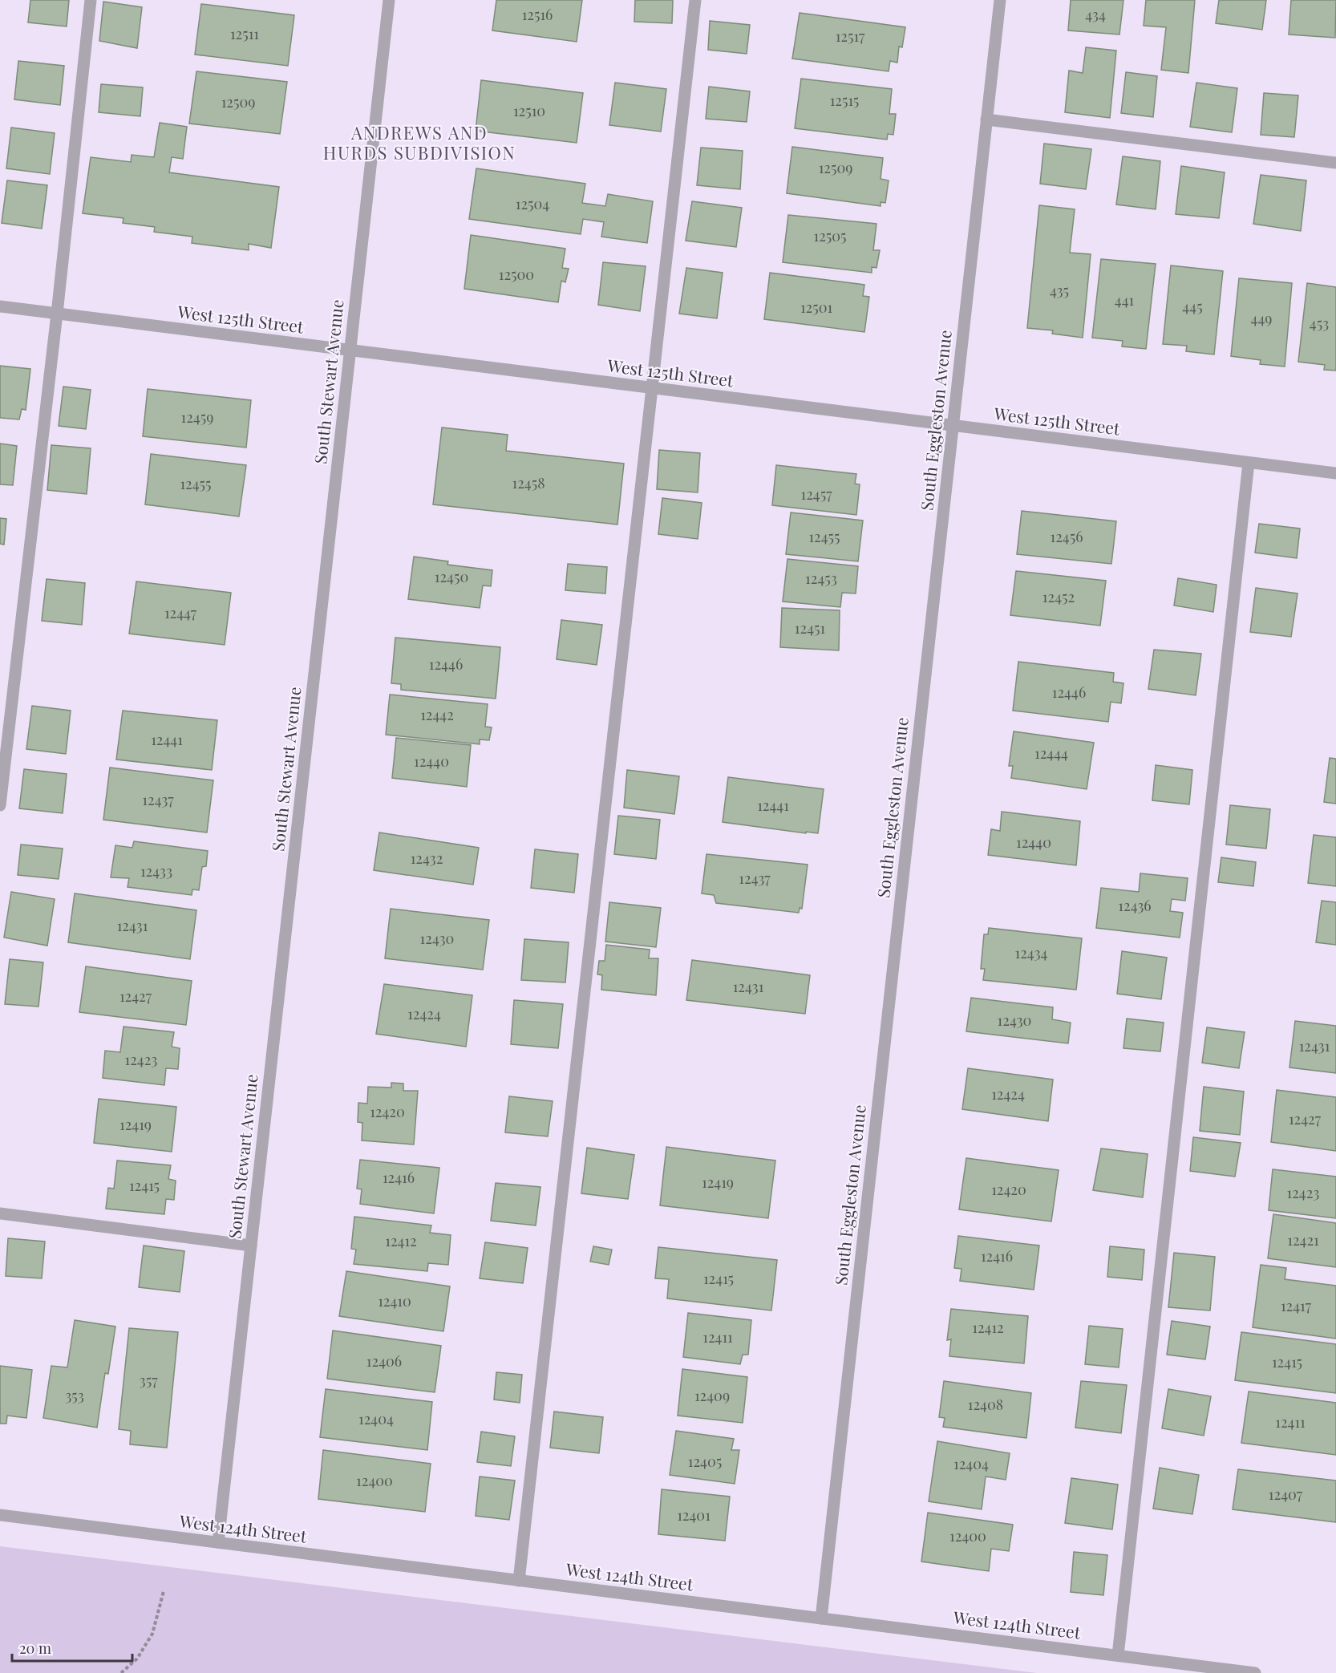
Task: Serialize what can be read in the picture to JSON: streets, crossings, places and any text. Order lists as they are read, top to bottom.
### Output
{
  "streets": {
    "street": [
      "West 125th Street",
      "South Stewart Avenue",
      "South Eggleston Avenue",
      "West 124th Street"
    ]
  },
  "crossings": [
    ["West 125th Street", "South Stewart Avenue"],
    ["West 125th Street", "South Eggleston Avenue"],
    ["South Stewart Avenue", "West 124th Street"],
    ["South Eggleston Avenue", "West 124th Street"]
  ],
  "districts": ["ANDREWS AND HURDS SUBDIVISION"],
  "house_numbers": [
    "12516",
    "434",
    "12511",
    "12517",
    "12515",
    "12509",
    "12510",
    "12509",
    "12504",
    "12505",
    "12500",
    "435",
    "441",
    "445",
    "12501",
    "449",
    "453",
    "12459",
    "12458",
    "12455",
    "12457",
    "12455",
    "12456",
    "12450",
    "12453",
    "12452",
    "12447",
    "12451",
    "12446",
    "12446",
    "12442",
    "12441",
    "12444",
    "12440",
    "12437",
    "12441",
    "12440",
    "12432",
    "12433",
    "12437",
    "12436",
    "12431",
    "12430",
    "12434",
    "12431",
    "12427",
    "12424",
    "12430",
    "12431",
    "12423",
    "12424",
    "12420",
    "12427",
    "12419",
    "12416",
    "12419",
    "12415",
    "12420",
    "12423",
    "12421",
    "12412",
    "12416",
    "12415",
    "12410",
    "12417",
    "12412",
    "12411",
    "12406",
    "12415",
    "357",
    "353",
    "12409",
    "12408",
    "12404",
    "12411",
    "12405",
    "12404",
    "12400",
    "12407",
    "12401",
    "12400"
  ],
  "scale_bar": "20 m"
}
